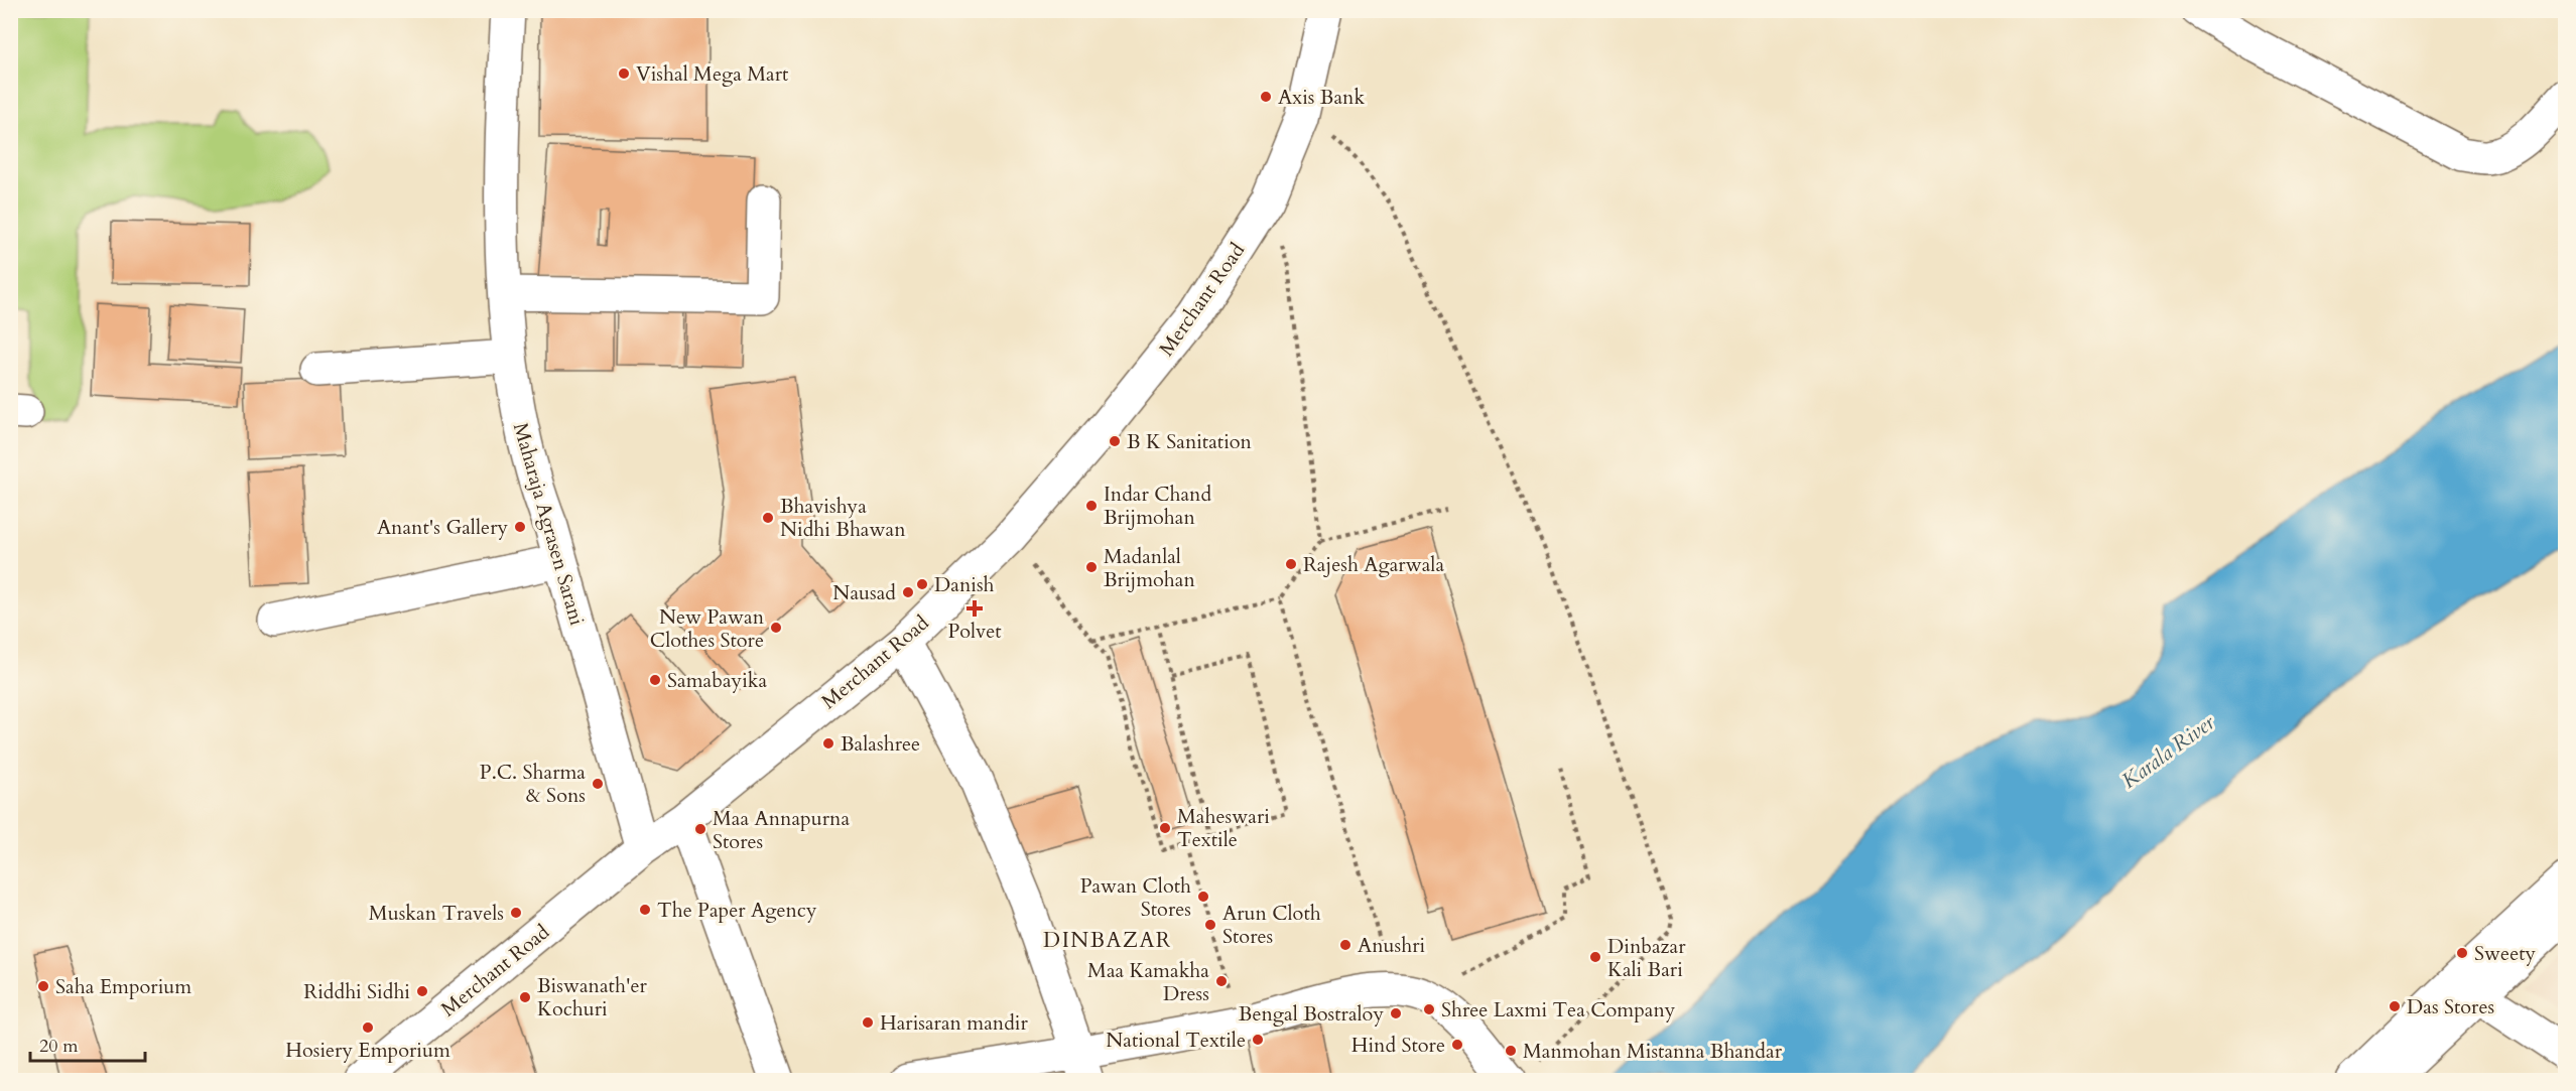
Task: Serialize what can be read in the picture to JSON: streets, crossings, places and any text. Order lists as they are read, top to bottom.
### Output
{
  "streets": {
    "street": ["Merchant Road", "Maharaja Agrasen Sarani"]
  },
  "crossings": [
    ["Merchant Road", "Maharaja Agrasen Sarani"]
  ],
  "districts": ["DINBAZAR"],
  "water": ["Karala River"],
  "places": {
    "other": [
      "Vishal Mega Mart",
      "Axis Bank",
      "B K Sanitation",
      "Indar Chand Brijmohan",
      "Bhavishya Nidhi Bhawan",
      "Anant's Gallery",
      "Rajesh Agarwala",
      "Madanlal Brijmohan",
      "Danish",
      "Nausad",
      "New Pawan Clothes Store",
      "Samabayika",
      "Balashree",
      "P.C. Sharma & Sons",
      "Maheswari Textile",
      "Maa Annapurna Stores",
      "Pawan Cloth Stores",
      "The Paper Agency",
      "Muskan Travels",
      "Arun Cloth Stores",
      "Anushri",
      "Sweety",
      "Dinbazar Kali Bari",
      "Maa Kamakha Dress",
      "Saha Emporium",
      "Riddhi Sidhi",
      "Biswanath'er Kochuri",
      "Das Stores",
      "Shree Laxmi Tea Company",
      "Bengal Bostraloy",
      "Harisaran mandir",
      "Hosiery Emporium",
      "National Textile",
      "Hind Store",
      "Manmohan Mistanna Bhandar"
    ],
    "health": ["Polvet"]
  },
  "scale_bar": "20 m"
}
